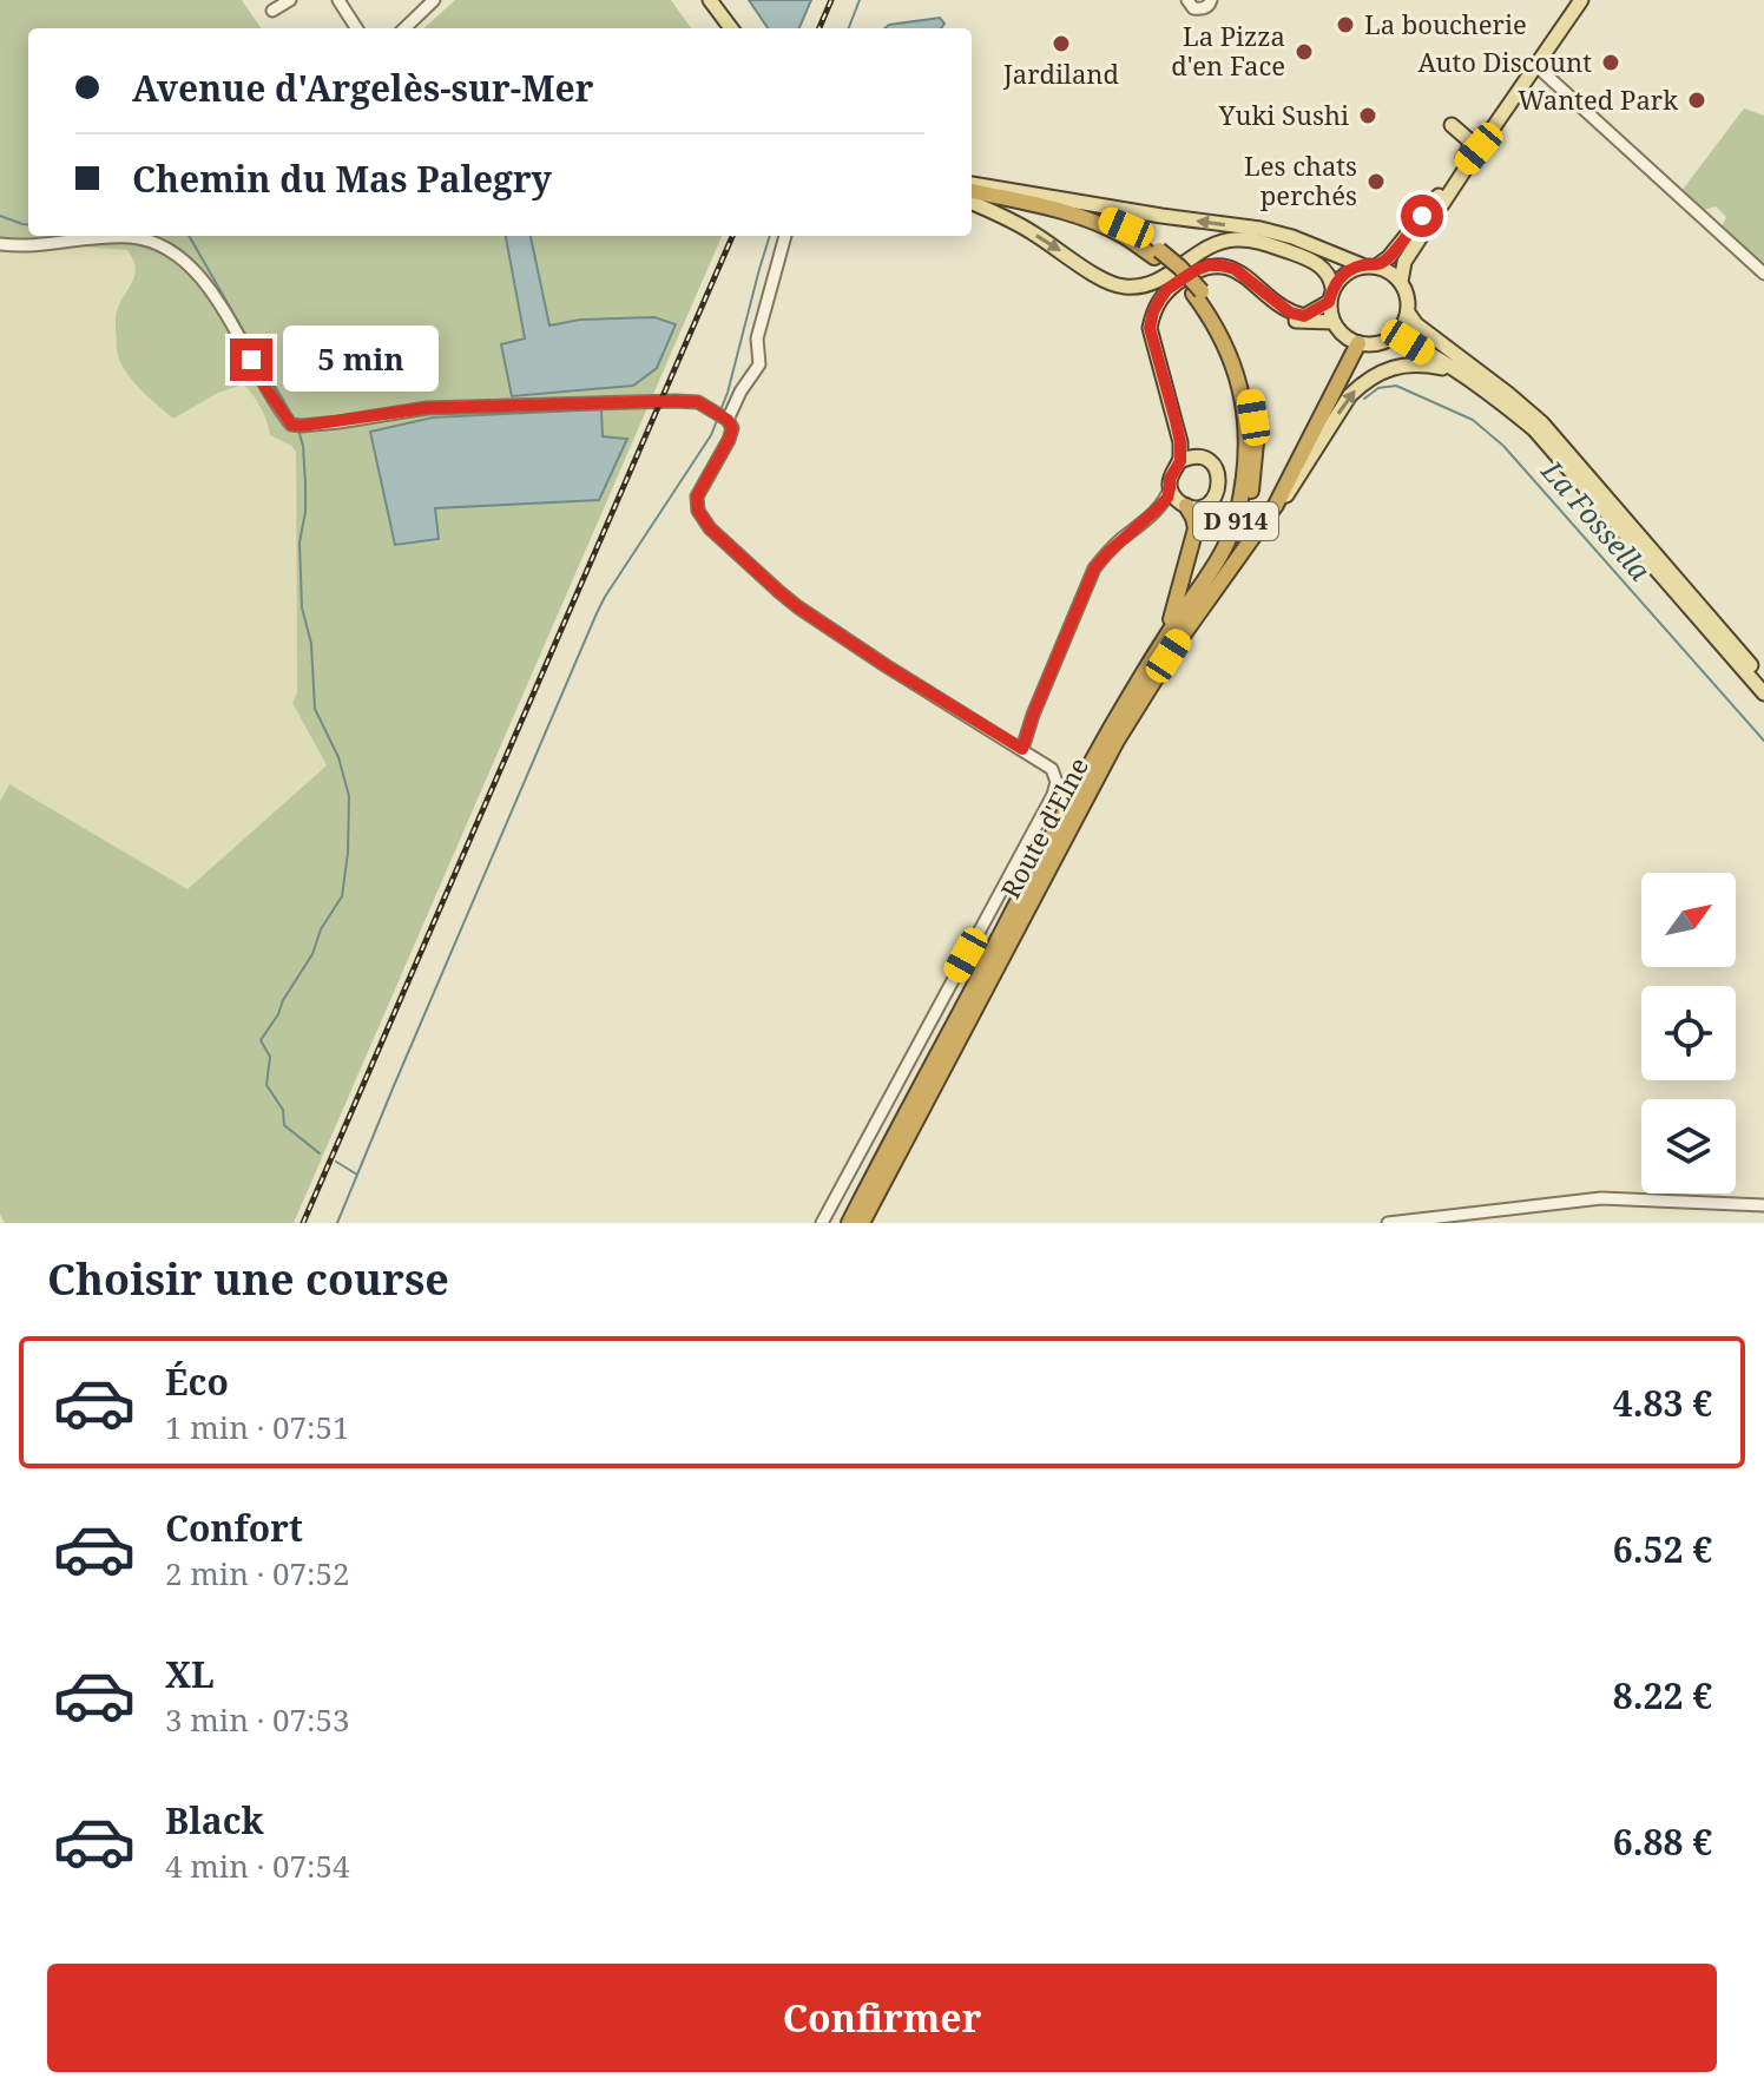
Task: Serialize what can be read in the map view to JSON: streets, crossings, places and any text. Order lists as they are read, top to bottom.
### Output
{
  "streets": {
    "highway": ["D 914", "Route d'Elne"]
  },
  "crossings": [
    ["D 914", "Route d'Elne"]
  ],
  "water": ["La Fossella"],
  "places": [
    "La boucherie",
    "Jardiland",
    "La Pizza d'en Face",
    "Auto Discount",
    "Wanted Park",
    "Yuki Sushi",
    "Les chats perchés"
  ],
  "north": "top right",
  "page": {
    "banner": ["Avenue d'Argelès-sur-Mer", "Chemin du Mas Palegry"],
    "bubble": "5 min",
    "heading": "Choisir une course",
    "list": [
      {
        "name": "Éco",
        "note": "1 min · 07:51",
        "value": "4.83 €"
      },
      {
        "name": "Confort",
        "note": "2 min · 07:52",
        "value": "6.52 €"
      },
      {
        "name": "XL",
        "note": "3 min · 07:53",
        "value": "8.22 €"
      },
      {
        "name": "Black",
        "note": "4 min · 07:54",
        "value": "6.88 €"
      }
    ],
    "buttons": "Confirmer"
  }
}
